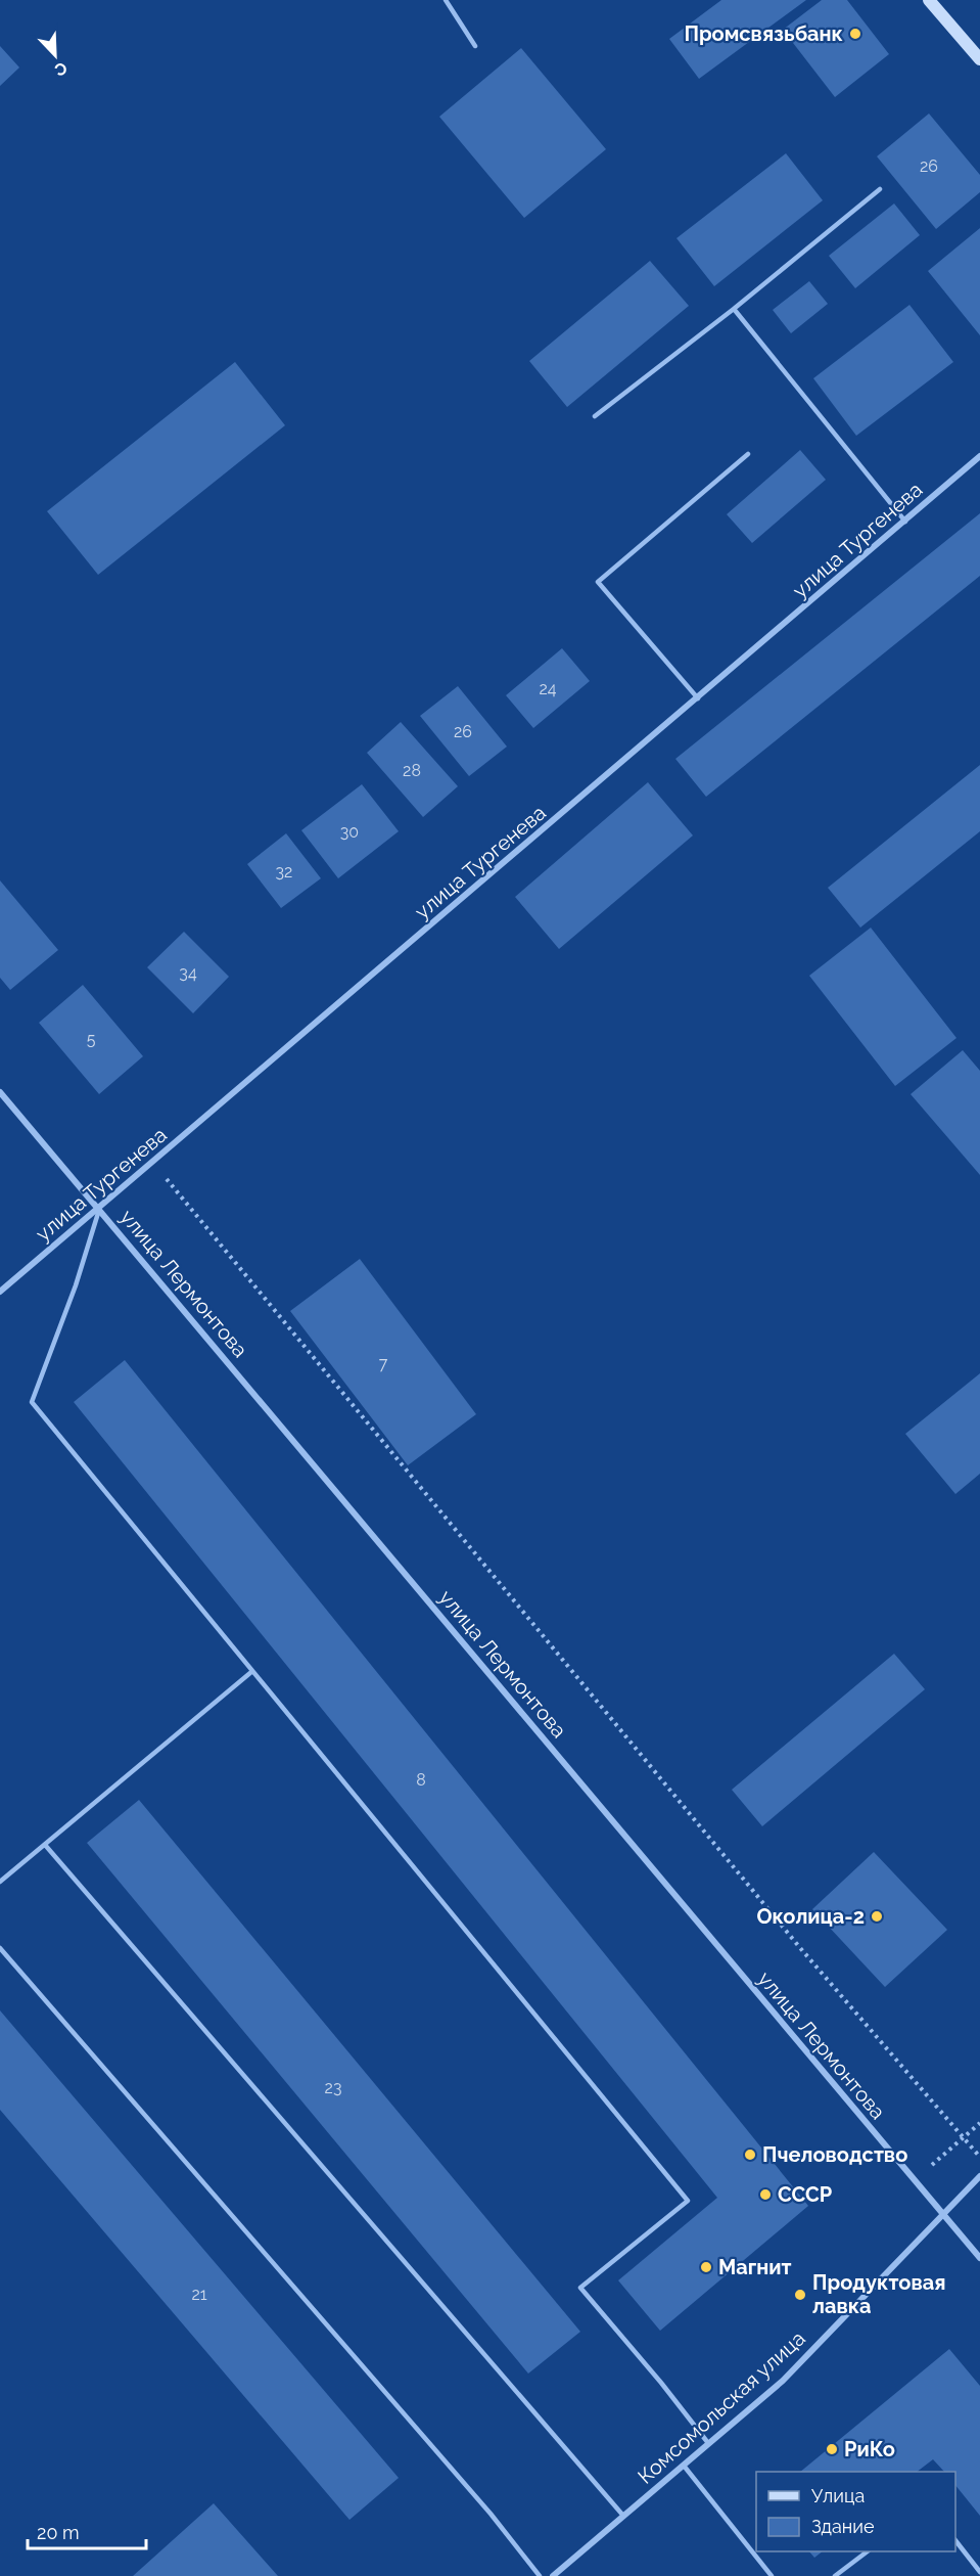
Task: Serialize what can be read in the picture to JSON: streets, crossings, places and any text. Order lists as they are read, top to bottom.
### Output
{
  "streets": {
    "street": ["улица Тургенева", "улица Лермонтова", "Комсомольская улица"]
  },
  "crossings": [
    ["улица Тургенева", "улица Лермонтова"],
    ["улица Лермонтова", "Комсомольская улица"]
  ],
  "places": [
    "Промсвязьбанк",
    "Околица-2",
    "Пчеловодство",
    "СССР",
    "Магнит",
    "Продуктовая лавка",
    "РиКо"
  ],
  "house_numbers": [
    "26",
    "24",
    "26",
    "28",
    "30",
    "32",
    "34",
    "5",
    "7",
    "8",
    "23",
    "21"
  ],
  "legend": ["Улица", "Здание"],
  "scale_bar": "20 m",
  "north": "bottom right"
}
